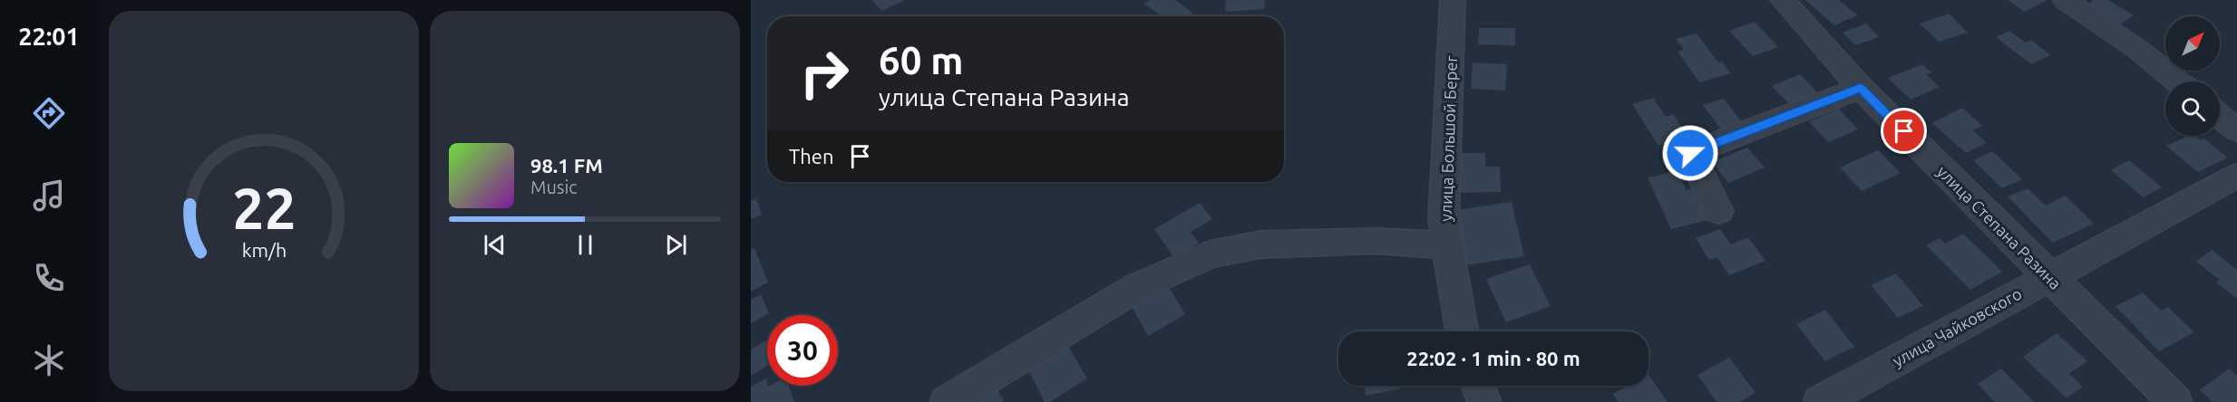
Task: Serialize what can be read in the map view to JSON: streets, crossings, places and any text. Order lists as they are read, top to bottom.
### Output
{
  "streets": {
    "street": ["улица Большой Берег", "улица Степана Разина", "улица Чайковского"]
  },
  "crossings": [
    ["улица Степана Разина", "улица Чайковского"]
  ],
  "north": "top right",
  "page": {
    "tabs": "22:01",
    "turn": ["60 m", "улица Степана Разина"],
    "then": "Then",
    "song": ["98.1 FM", "Music"],
    "limit": "30",
    "trip": "22:02 · 1 min · 80 m",
    "gauge": ["22", "km/h"]
  }
}
